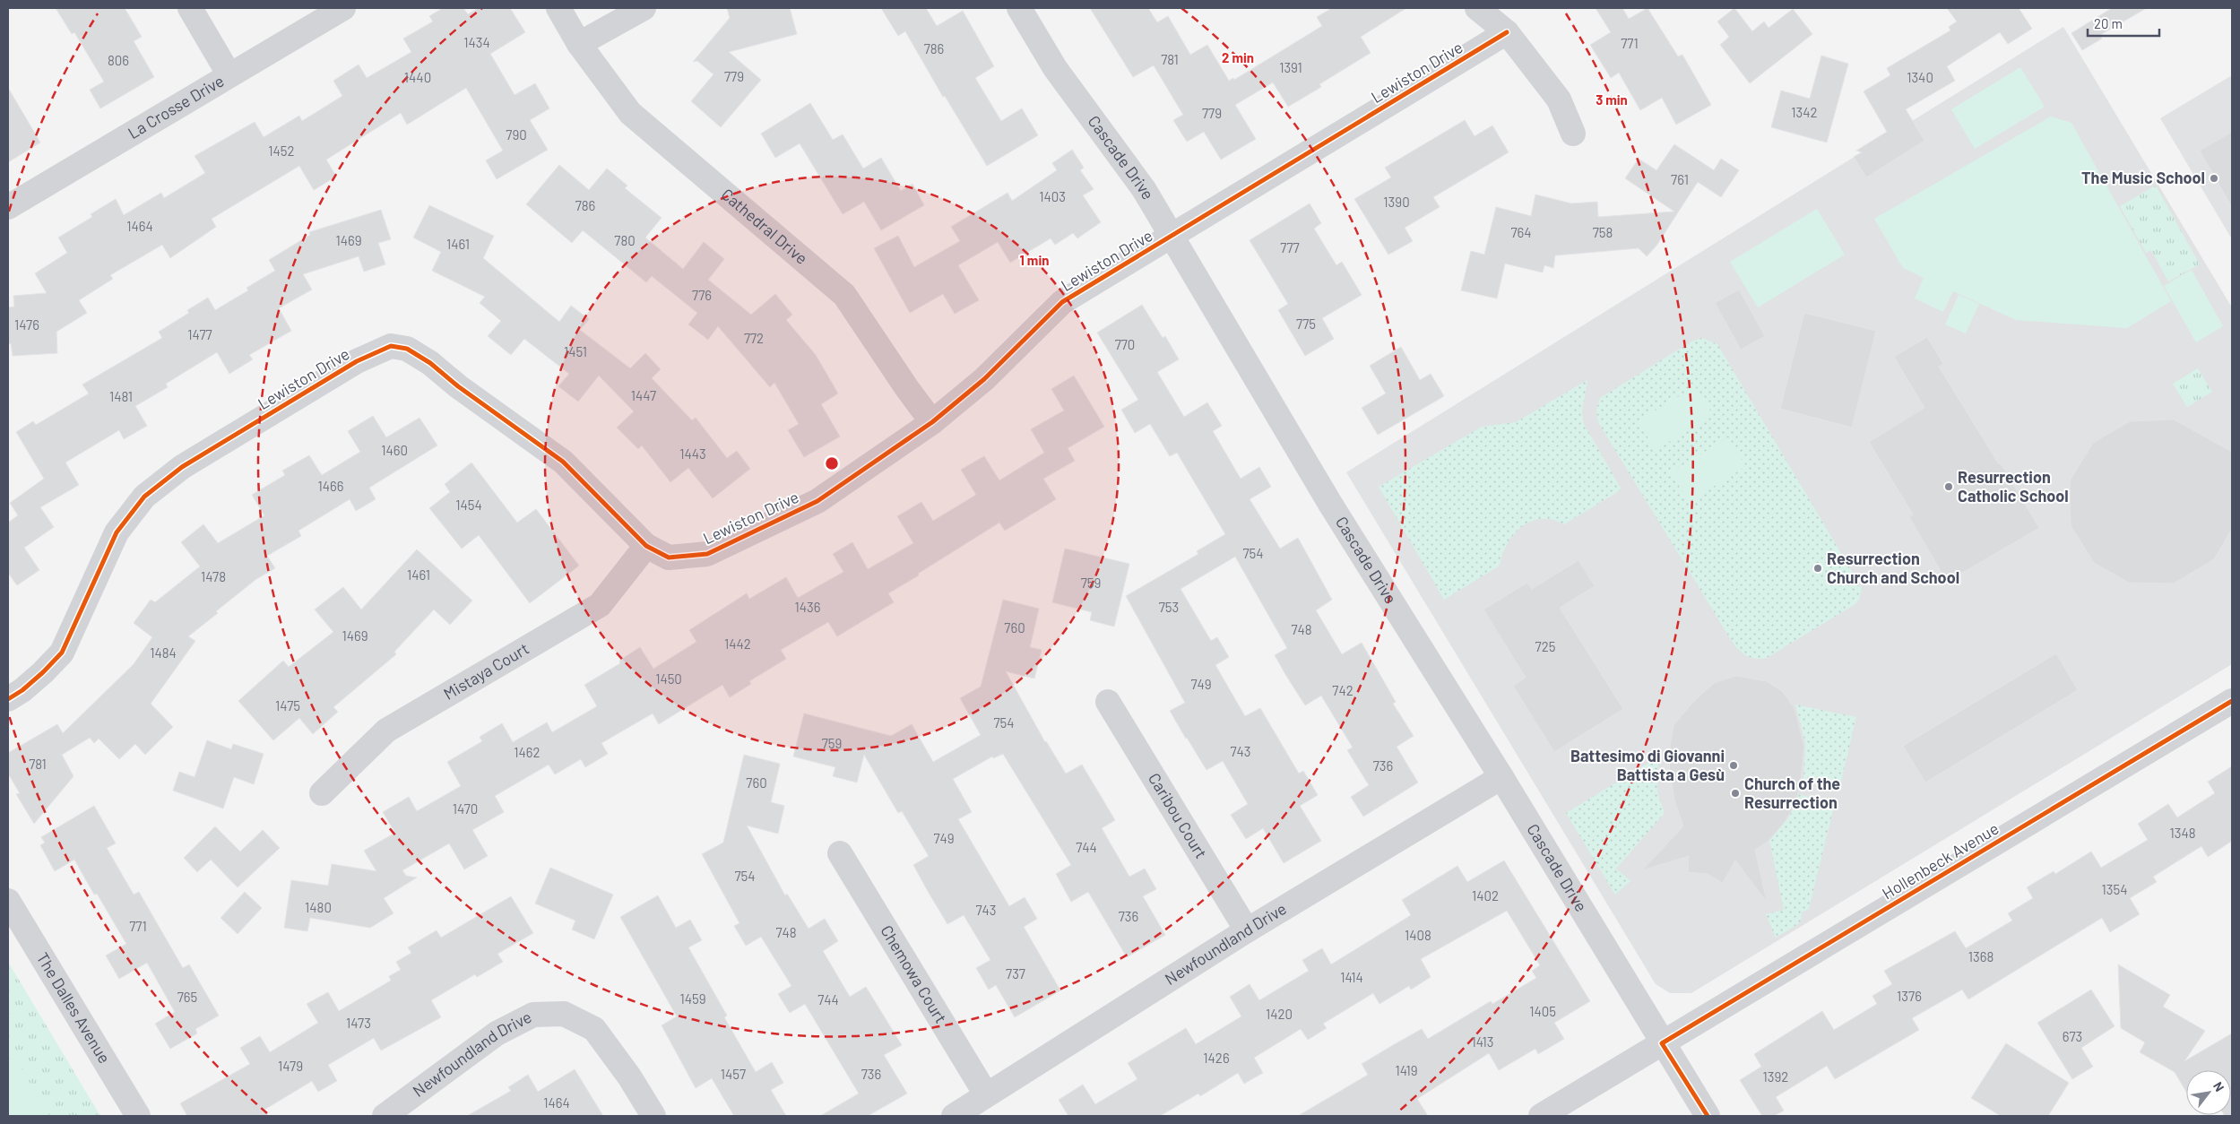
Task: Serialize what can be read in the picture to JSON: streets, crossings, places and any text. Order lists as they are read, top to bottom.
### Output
{
  "streets": {
    "street": [
      "Lewiston Drive",
      "La Crosse Drive",
      "Cascade Drive",
      "Cathedral Drive",
      "Mistaya Court",
      "Caribou Court",
      "Hollenbeck Avenue",
      "Newfoundland Drive",
      "Chemowa Court",
      "The Dalles Avenue"
    ]
  },
  "crossings": [
    ["Lewiston Drive", "Cascade Drive"],
    ["Lewiston Drive", "Cathedral Drive"],
    ["Lewiston Drive", "Mistaya Court"],
    ["Cascade Drive", "Hollenbeck Avenue"],
    ["Cascade Drive", "Newfoundland Drive"],
    ["Caribou Court", "Newfoundland Drive"],
    ["Newfoundland Drive", "Chemowa Court"]
  ],
  "places": [
    "The Music School",
    "Resurrection Catholic School",
    "Resurrection Church and School",
    "Battesimo di Giovanni Battista a Gesù",
    "Church of the Resurrection"
  ],
  "house_numbers": [
    "1434",
    "771",
    "786",
    "781",
    "806",
    "1391",
    "779",
    "1440",
    "1340",
    "1342",
    "779",
    "790",
    "1452",
    "761",
    "1403",
    "1390",
    "786",
    "1464",
    "764",
    "758",
    "1469",
    "780",
    "1461",
    "777",
    "776",
    "775",
    "1476",
    "1477",
    "772",
    "770",
    "1451",
    "1447",
    "1481",
    "1460",
    "1443",
    "1466",
    "1454",
    "754",
    "1461",
    "1478",
    "759",
    "1436",
    "753",
    "760",
    "748",
    "1469",
    "1442",
    "725",
    "1484",
    "1450",
    "749",
    "742",
    "1475",
    "754",
    "759",
    "743",
    "1462",
    "781",
    "736",
    "760",
    "1470",
    "1348",
    "749",
    "744",
    "754",
    "1354",
    "1402",
    "1480",
    "743",
    "736",
    "771",
    "748",
    "1408",
    "1368",
    "737",
    "1414",
    "1376",
    "765",
    "1459",
    "744",
    "1405",
    "1420",
    "1473",
    "673",
    "1413",
    "1426",
    "1479",
    "1419",
    "1457",
    "736",
    "1392",
    "1464"
  ],
  "scale_bar": "20 m",
  "north": "top right",
  "rings": ["2 min", "3 min", "1 min"]
}
